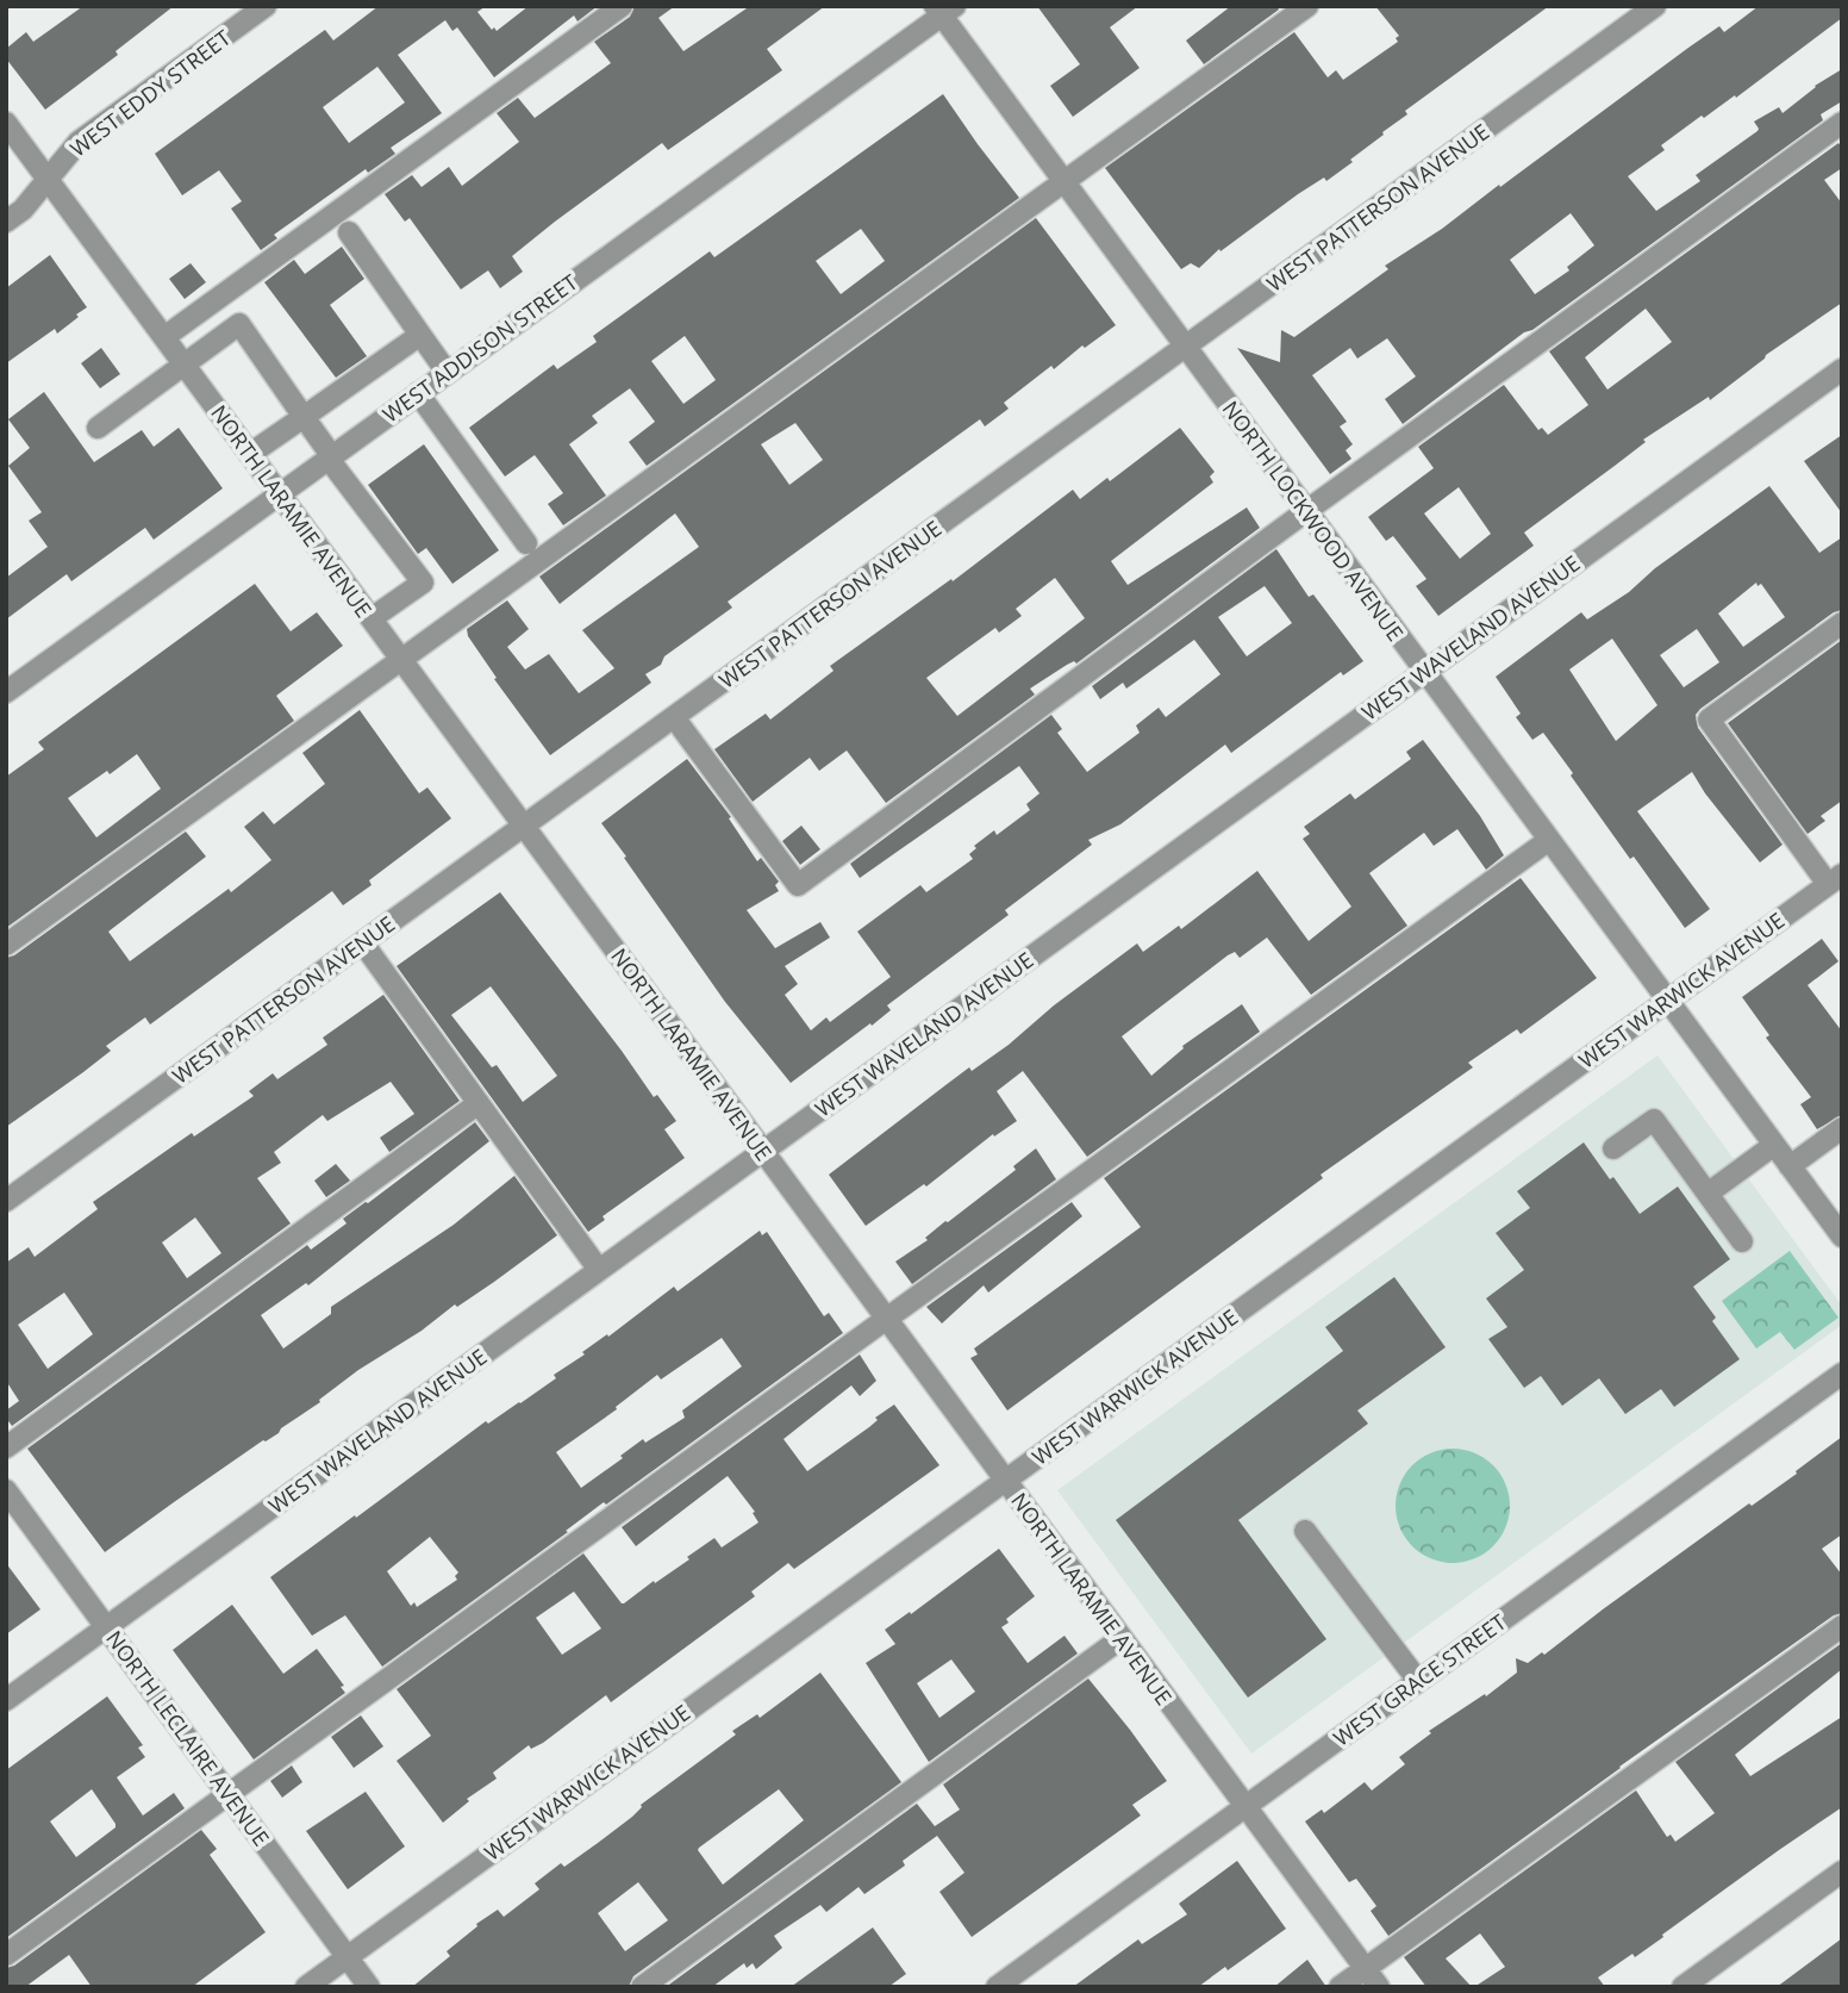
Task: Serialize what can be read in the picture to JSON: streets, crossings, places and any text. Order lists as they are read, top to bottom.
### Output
{
  "streets": {
    "street": [
      "WEST EDDY STREET",
      "WEST PATTERSON AVENUE",
      "WEST ADDISON STREET",
      "NORTH LARAMIE AVENUE",
      "NORTH LOCKWOOD AVENUE",
      "WEST WAVELAND AVENUE",
      "WEST WARWICK AVENUE",
      "WEST GRACE STREET",
      "NORTH LECLAIRE AVENUE"
    ]
  },
  "crossings": [
    ["WEST EDDY STREET", "NORTH LARAMIE AVENUE"],
    ["WEST PATTERSON AVENUE", "NORTH LARAMIE AVENUE"],
    ["WEST PATTERSON AVENUE", "NORTH LOCKWOOD AVENUE"],
    ["WEST ADDISON STREET", "NORTH LARAMIE AVENUE"],
    ["WEST ADDISON STREET", "NORTH LOCKWOOD AVENUE"],
    ["NORTH LARAMIE AVENUE", "WEST WAVELAND AVENUE"],
    ["NORTH LARAMIE AVENUE", "WEST WARWICK AVENUE"],
    ["NORTH LARAMIE AVENUE", "WEST GRACE STREET"],
    ["NORTH LOCKWOOD AVENUE", "WEST WAVELAND AVENUE"],
    ["NORTH LOCKWOOD AVENUE", "WEST WARWICK AVENUE"],
    ["WEST WAVELAND AVENUE", "NORTH LECLAIRE AVENUE"],
    ["WEST WARWICK AVENUE", "NORTH LECLAIRE AVENUE"]
  ]
}
